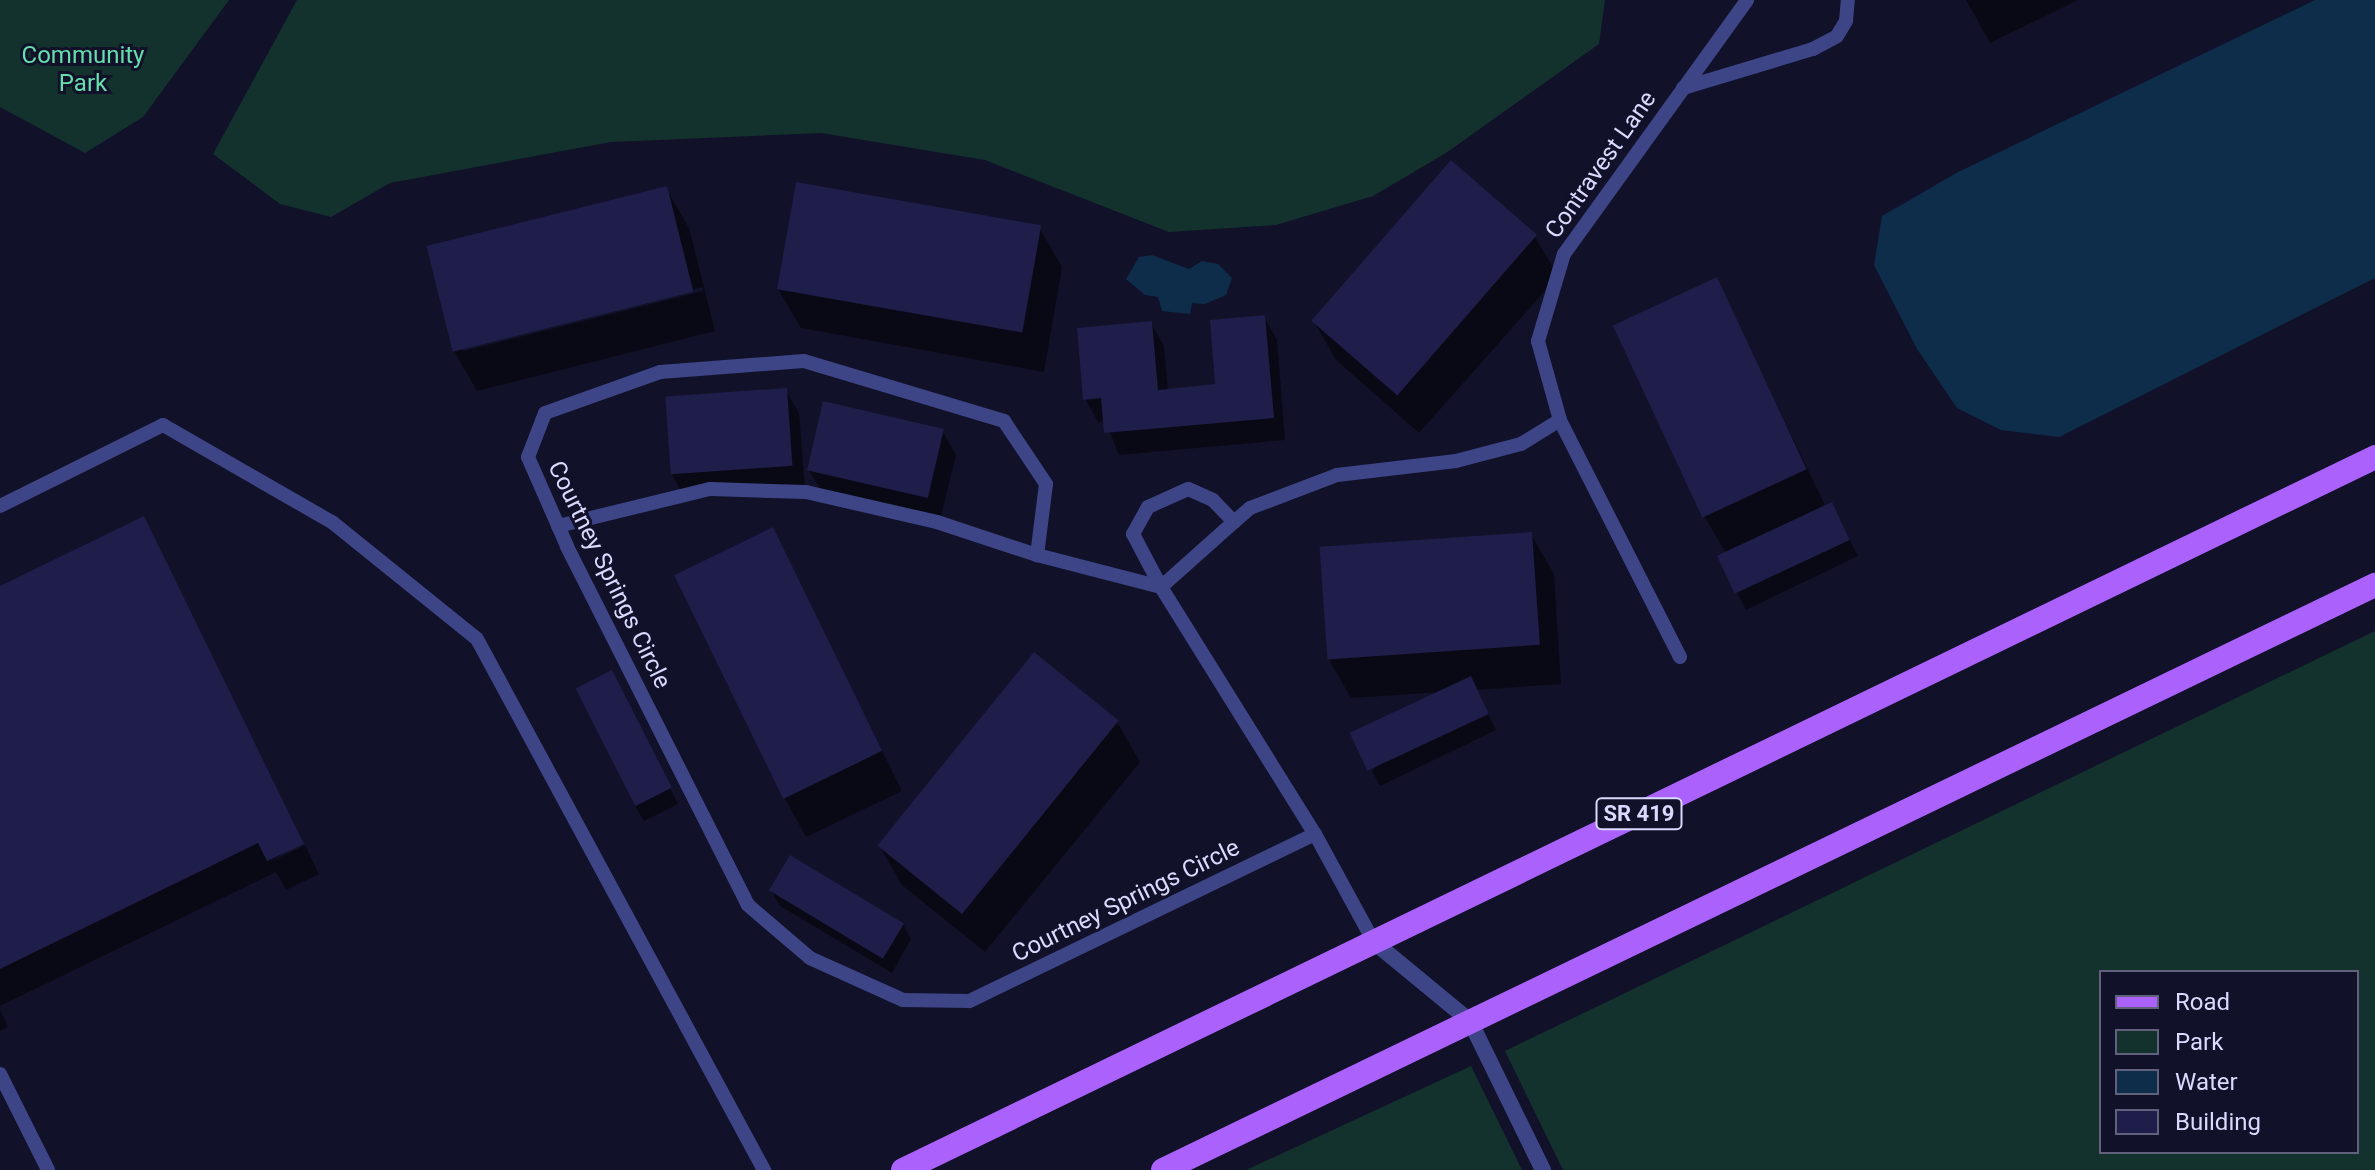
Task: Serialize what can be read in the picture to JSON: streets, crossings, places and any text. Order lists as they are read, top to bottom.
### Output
{
  "streets": {
    "main road": ["SR 419"],
    "lane": ["Contravest Lane", "Courtney Springs Circle"]
  },
  "parks": ["Community Park"],
  "legend": [
    "Road",
    "Park",
    "Water",
    "Building"
  ]
}
